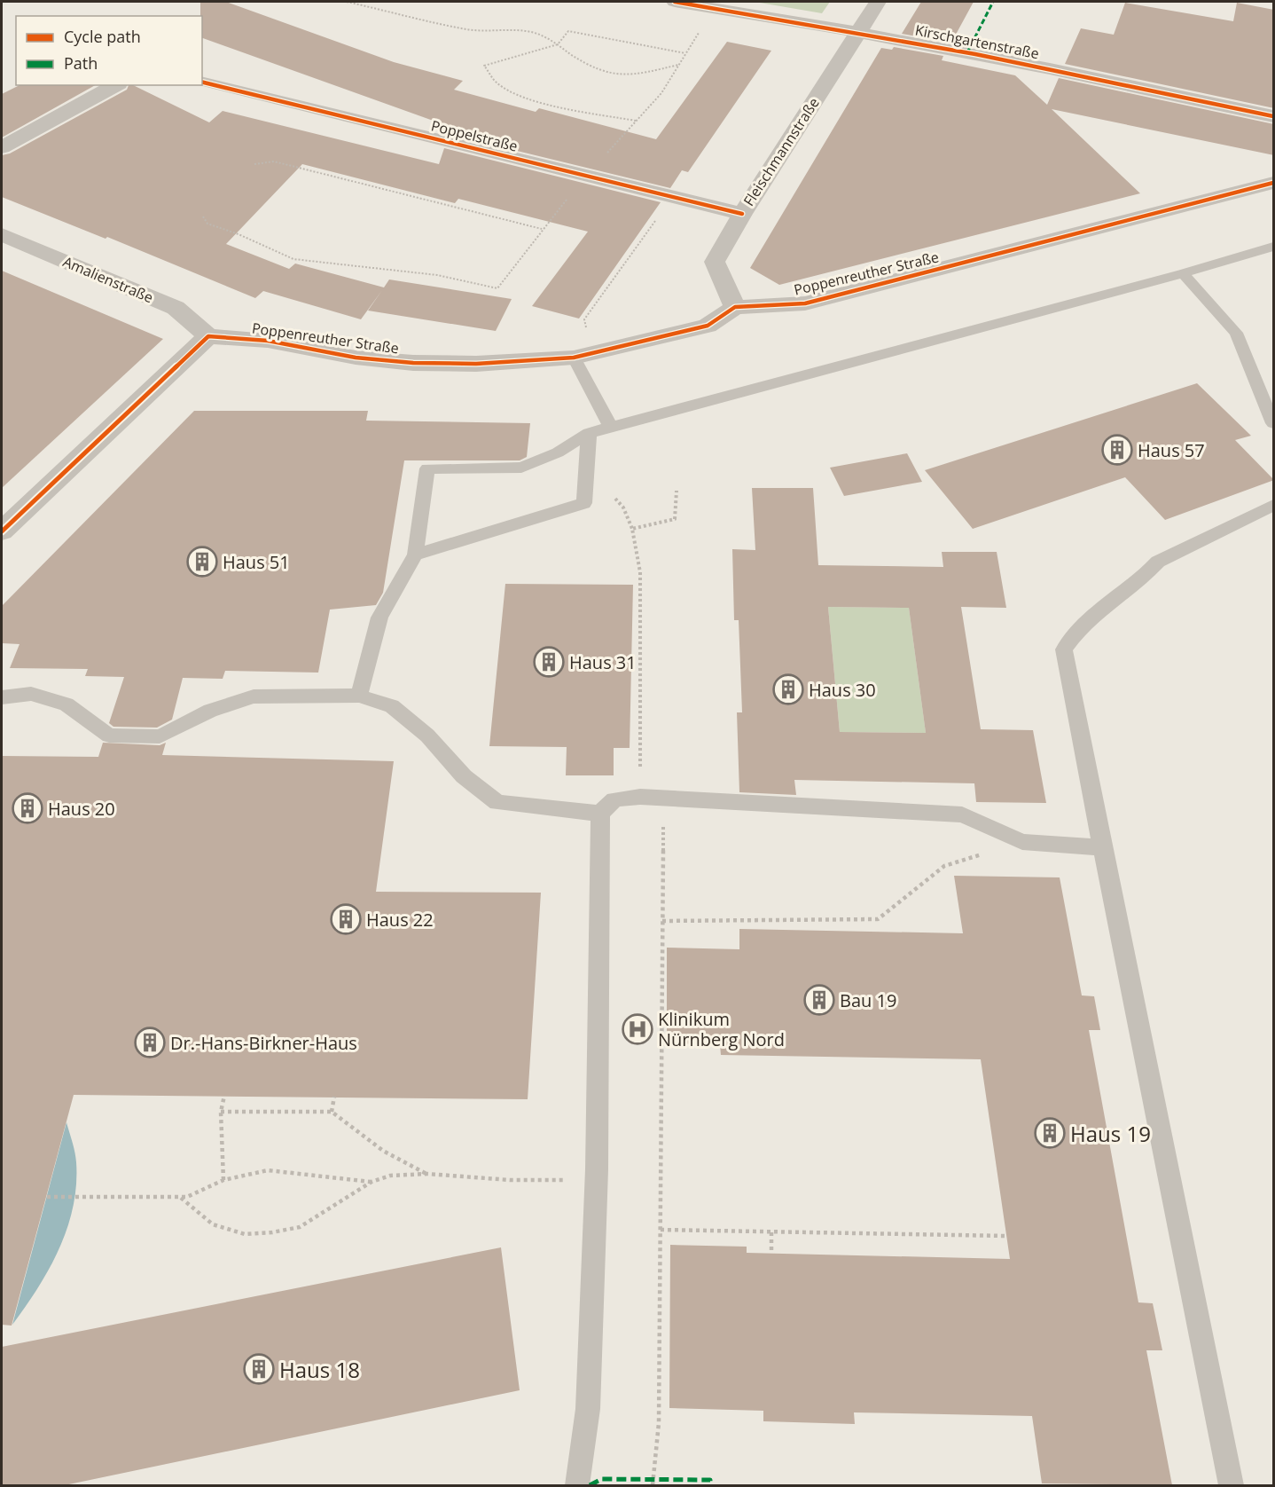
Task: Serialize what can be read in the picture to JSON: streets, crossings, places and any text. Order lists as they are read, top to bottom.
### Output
{
  "streets": {
    "street": [
      "Kirschgartenstraße",
      "Poppelstraße",
      "Fleischmannstraße",
      "Poppenreuther Straße",
      "Amalienstraße"
    ]
  },
  "crossings": [
    ["Kirschgartenstraße", "Fleischmannstraße"],
    ["Poppelstraße", "Fleischmannstraße"],
    ["Fleischmannstraße", "Poppenreuther Straße"],
    ["Poppenreuther Straße", "Amalienstraße"]
  ],
  "places": {
    "building": [
      "Haus 57",
      "Haus 51",
      "Haus 31",
      "Haus 30",
      "Haus 20",
      "Haus 22",
      "Bau 19",
      "Dr.-Hans-Birkner-Haus",
      "Haus 19",
      "Haus 18"
    ],
    "hospital": ["Klinikum Nürnberg Nord"]
  },
  "legend": ["Cycle path", "Path"]
}
